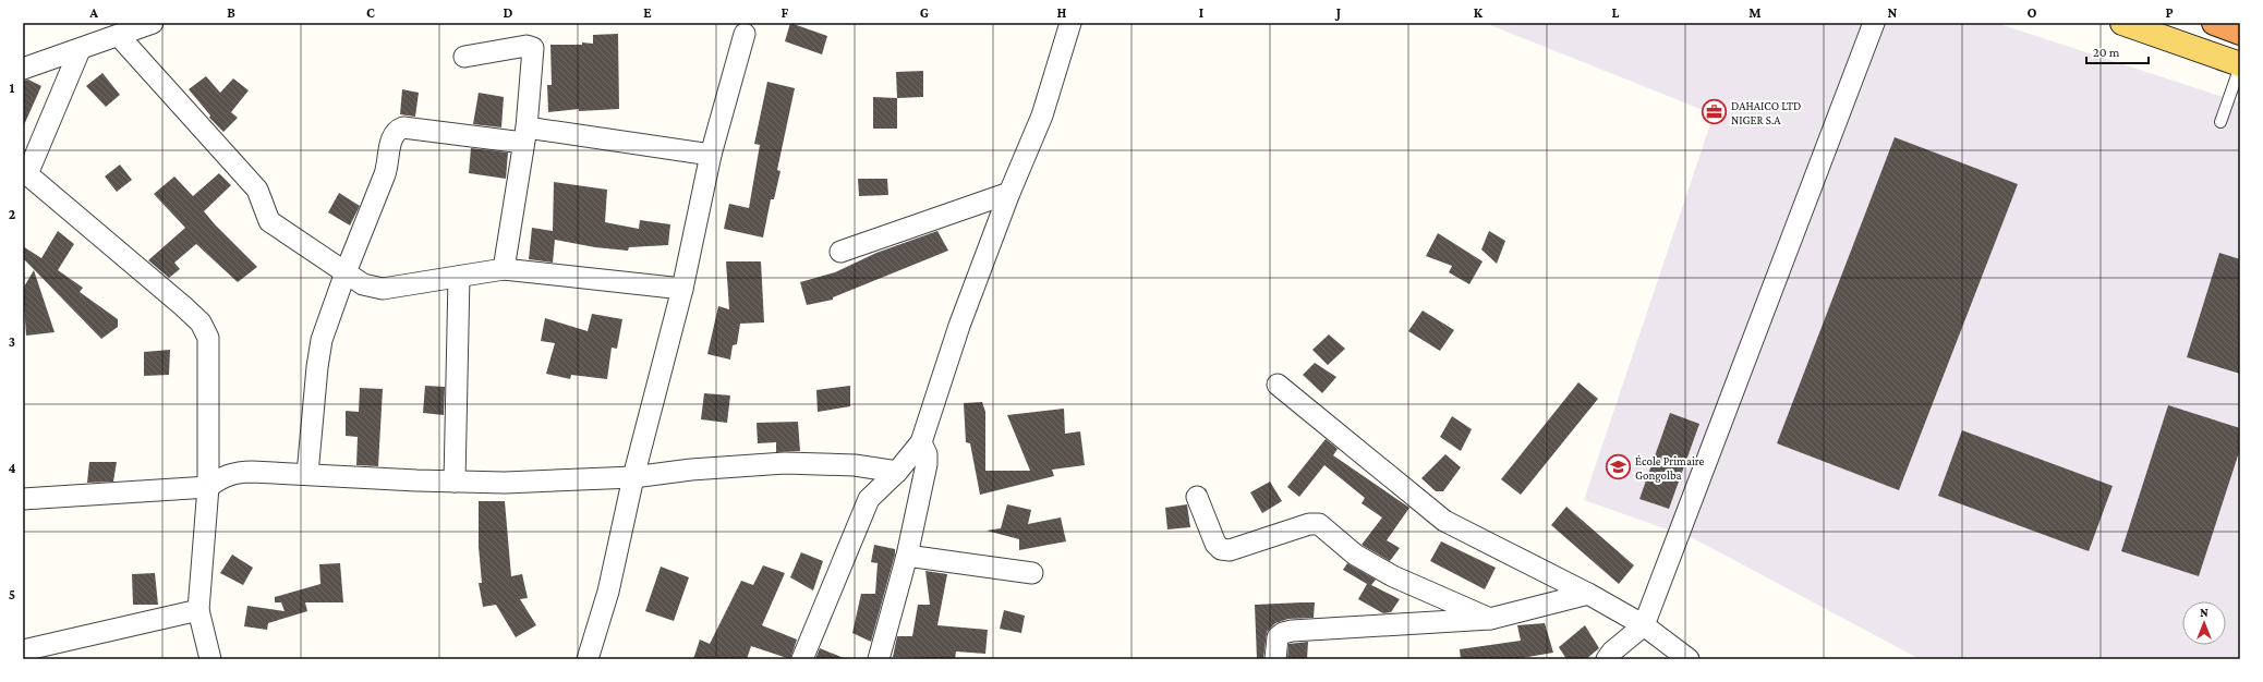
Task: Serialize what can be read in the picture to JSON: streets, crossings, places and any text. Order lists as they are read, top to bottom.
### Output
{
  "places": {
    "office": ["DAHAICO LTD NIGER S.A"],
    "school or university": ["École Primaire Gongolba"]
  },
  "scale_bar": "20 m",
  "north": "top",
  "grid": {
    "columns": [
      "A",
      "B",
      "C",
      "D",
      "E",
      "F",
      "G",
      "H",
      "I",
      "J",
      "K",
      "L",
      "M",
      "N",
      "O",
      "P"
    ],
    "rows": [
      "1",
      "2",
      "3",
      "4",
      "5"
    ]
  }
}
